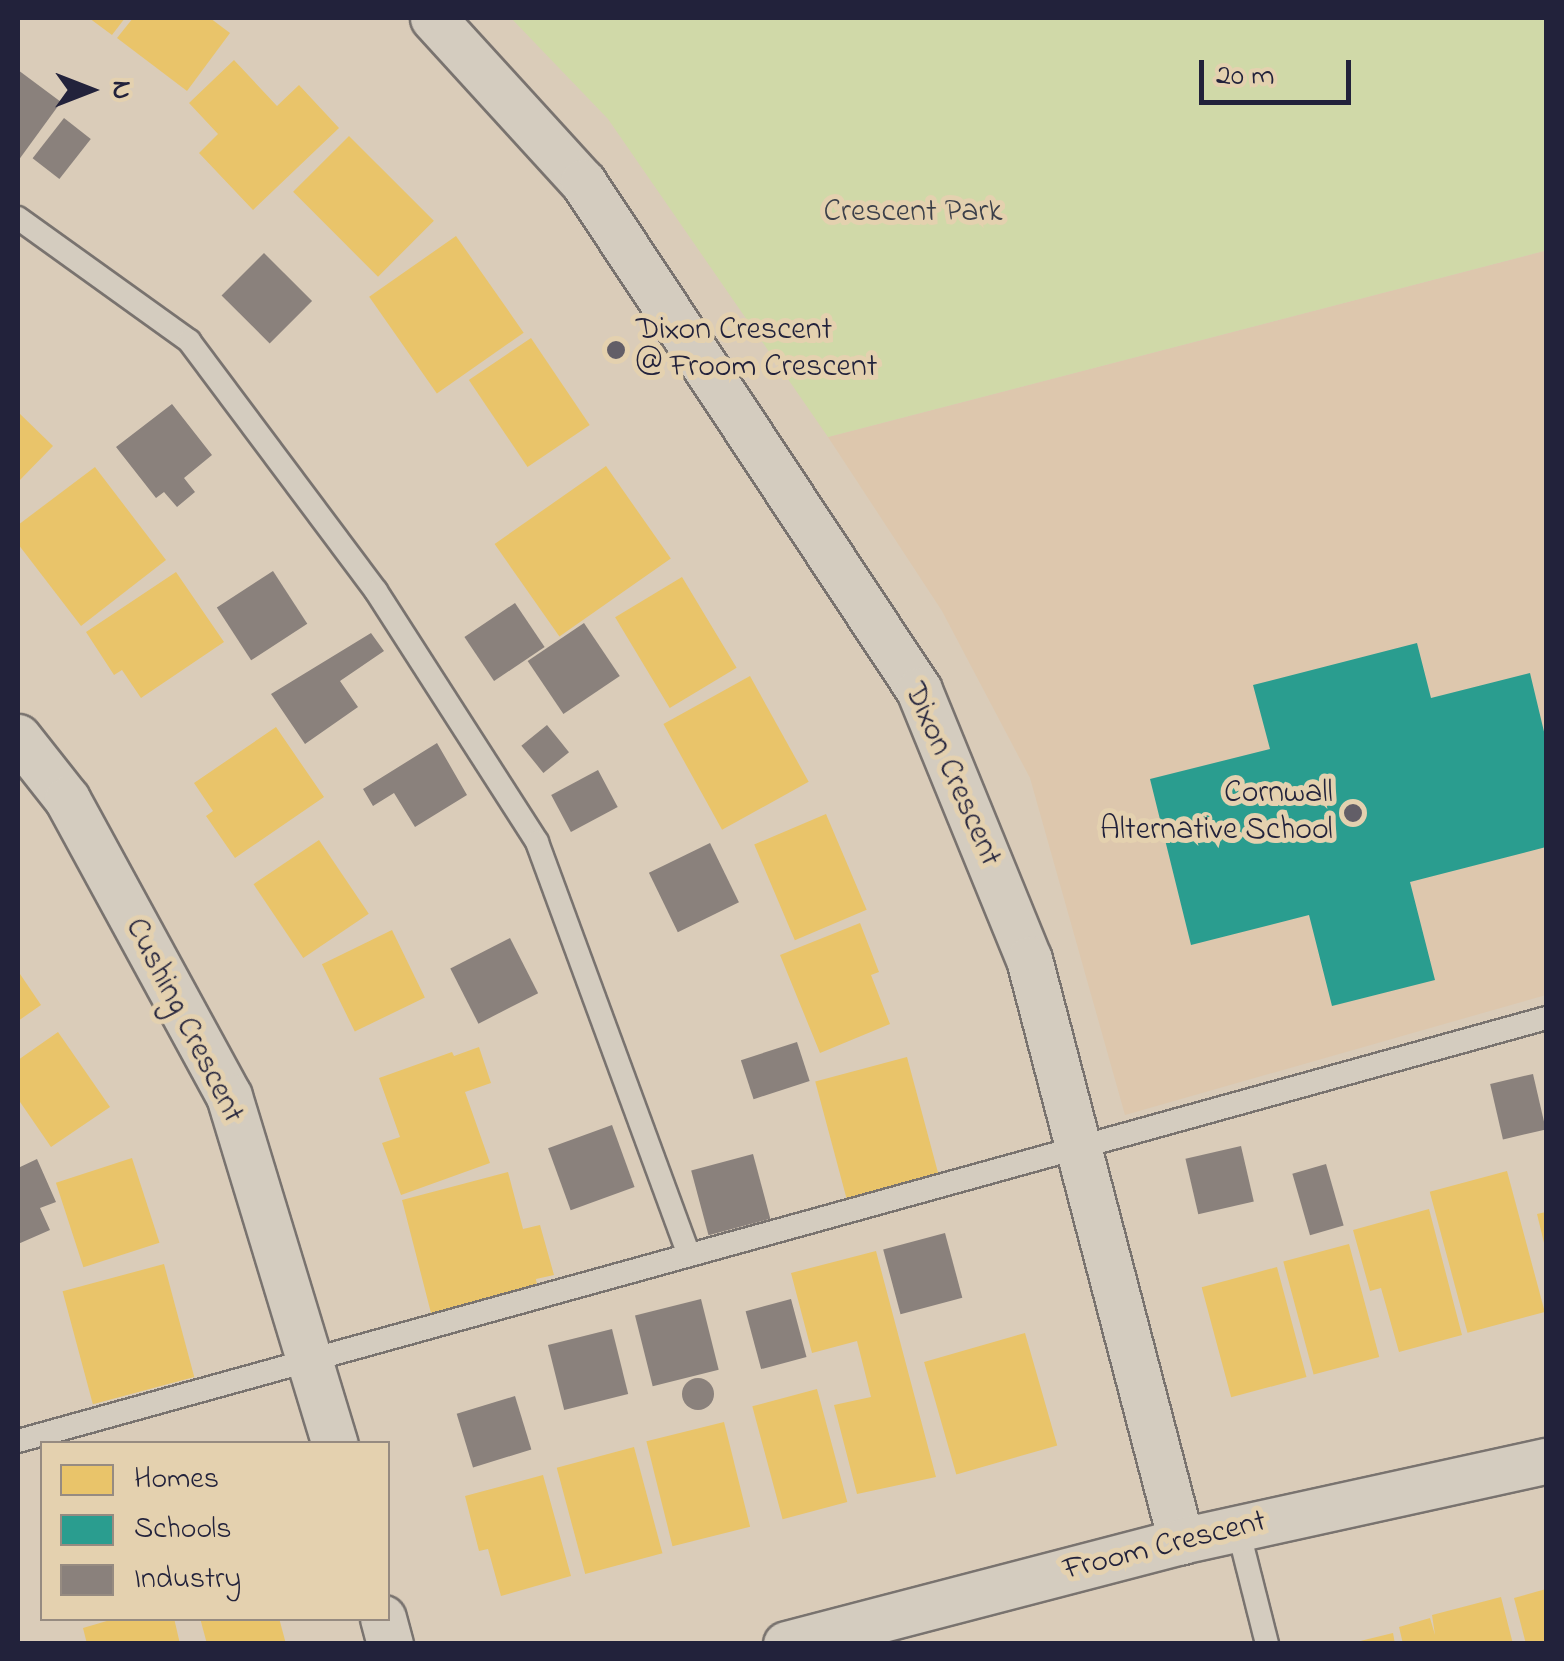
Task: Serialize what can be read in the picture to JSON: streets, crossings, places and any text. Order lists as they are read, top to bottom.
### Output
{
  "streets": {
    "street": ["Dixon Crescent", "Cushing Crescent", "Froom Crescent"]
  },
  "crossings": [
    ["Dixon Crescent", "Froom Crescent"]
  ],
  "parks": ["Crescent Park"],
  "places": ["Dixon Crescent @ Froom Crescent", "Cornwall Alternative School"],
  "legend": ["Homes", "Schools", "Industry"],
  "scale_bar": "20 m",
  "north": "right"
}
